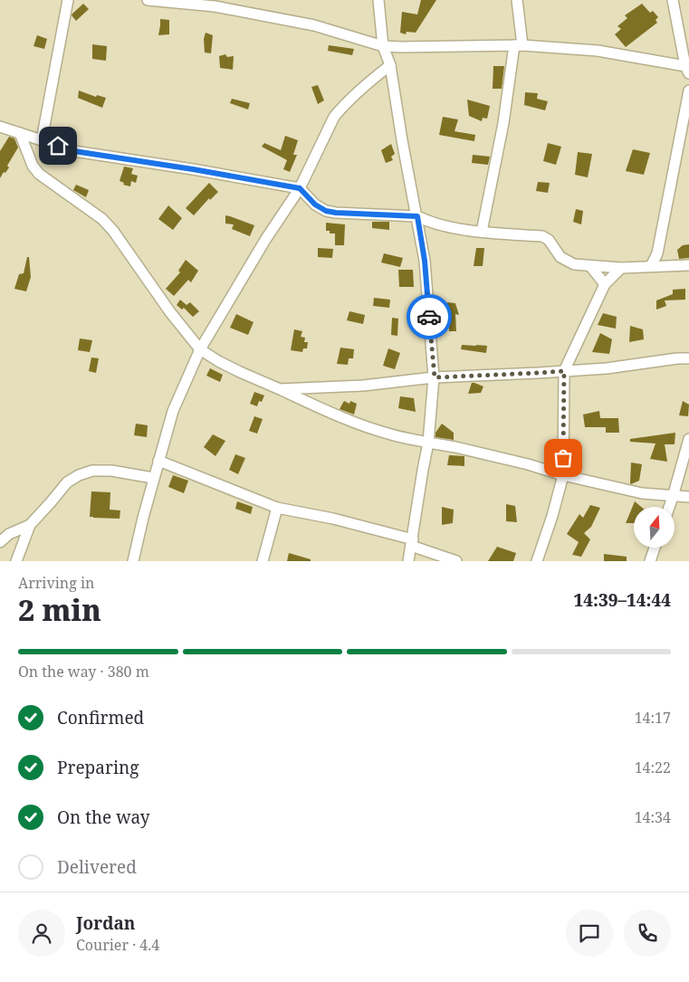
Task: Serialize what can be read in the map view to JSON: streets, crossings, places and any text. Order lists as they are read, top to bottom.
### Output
{
  "north": "top",
  "page": {
    "heading": ["2 min", "Arriving in", "14:39–14:44"],
    "panel": ["Jordan", "Courier · 4.4"],
    "bar": "On the way · 380 m",
    "list": [
      ["Confirmed", "14:17"],
      ["Preparing", "14:22"],
      ["On the way", "14:34"],
      "Delivered"
    ]
  }
}
